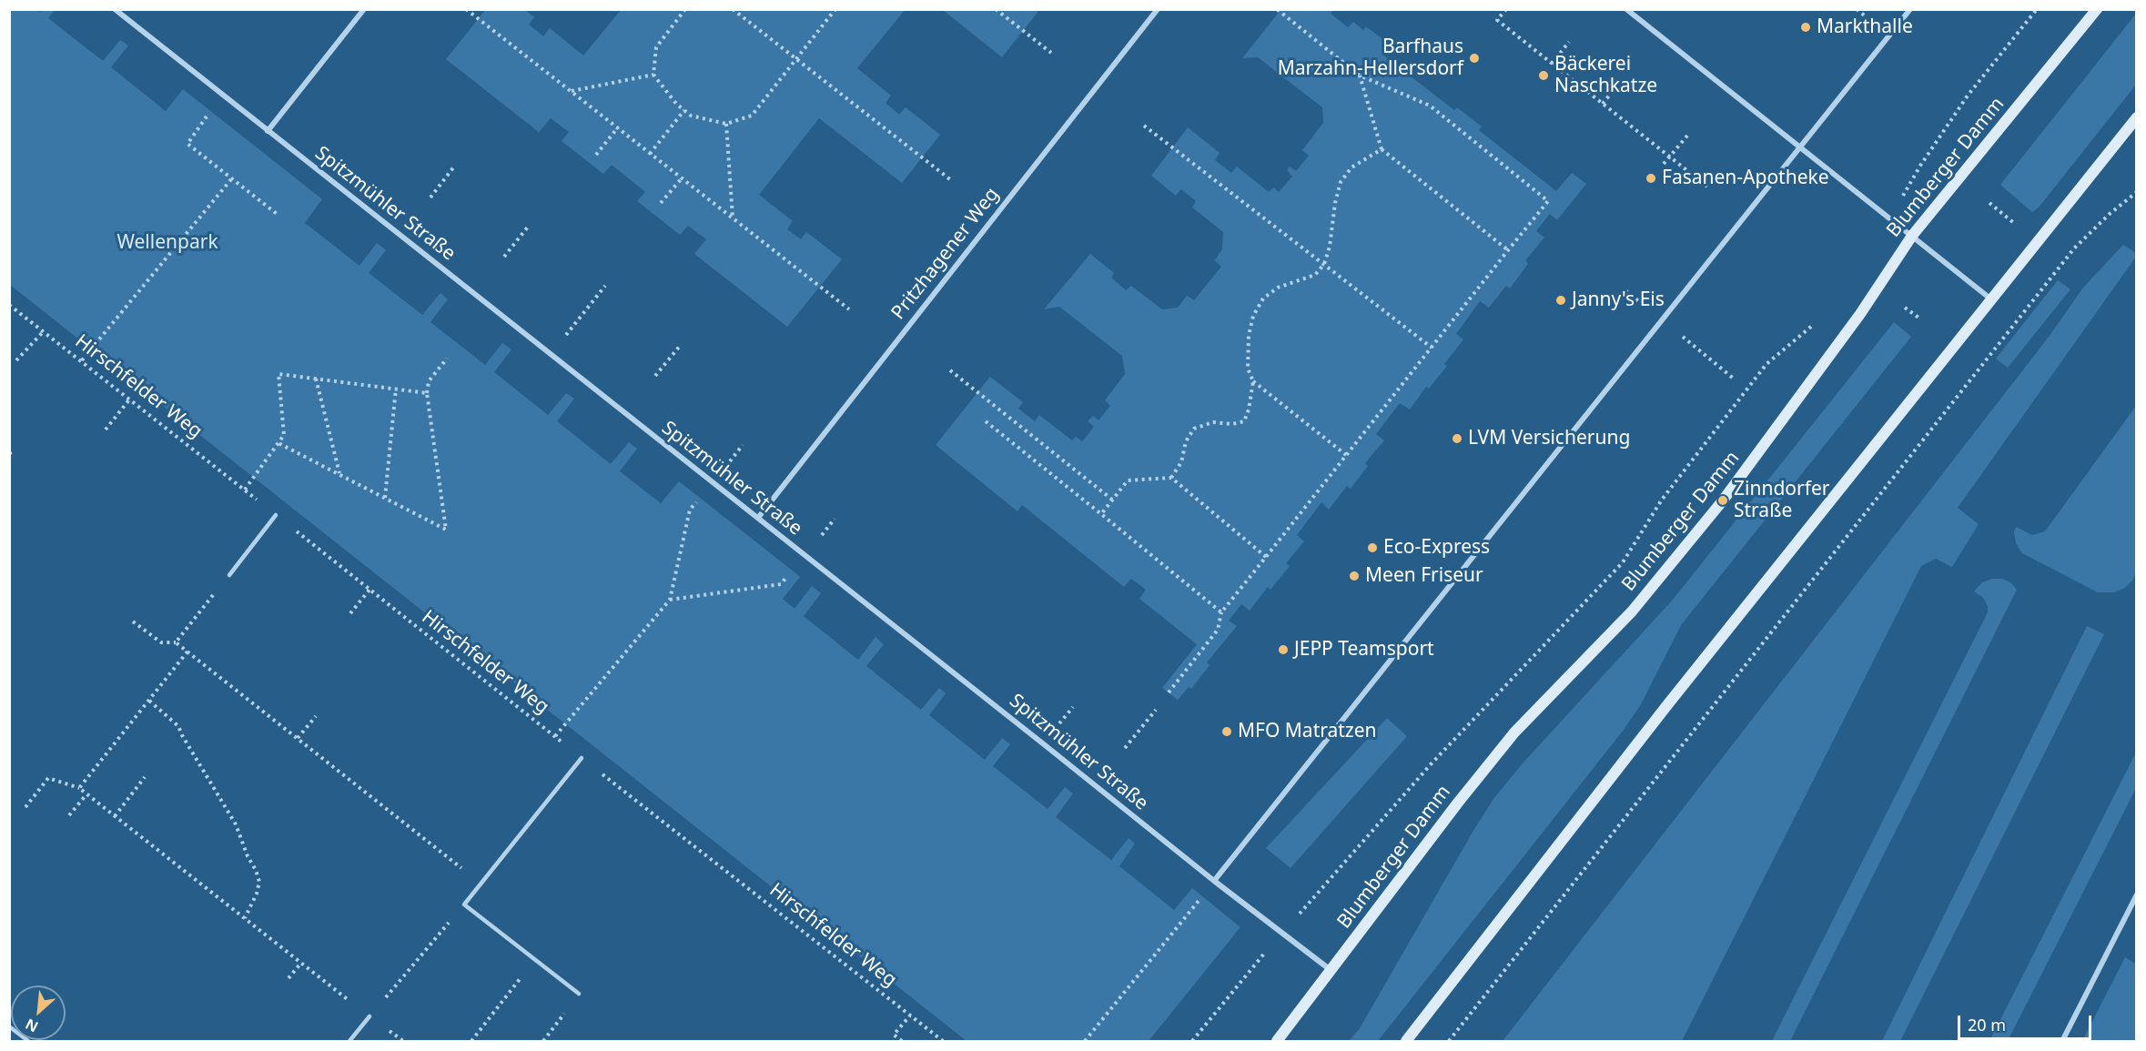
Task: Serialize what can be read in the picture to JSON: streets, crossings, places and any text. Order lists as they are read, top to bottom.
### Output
{
  "streets": {
    "main road": ["Blumberger Damm"],
    "street": ["Spitzmühler Straße", "Pritzhagener Weg"],
    "path": ["Hirschfelder Weg"]
  },
  "crossings": [
    ["Blumberger Damm", "Spitzmühler Straße"],
    ["Spitzmühler Straße", "Pritzhagener Weg"]
  ],
  "parks": ["Wellenpark"],
  "places": [
    "Markthalle",
    "Barfhaus Marzahn-Hellersdorf",
    "Bäckerei Naschkatze",
    "Fasanen-Apotheke",
    "Janny's Eis",
    "LVM Versicherung",
    "Zinndorfer Straße",
    "Eco-Express",
    "Meen Friseur",
    "JEPP Teamsport",
    "MFO Matratzen"
  ],
  "scale_bar": "20 m",
  "north": "bottom left"
}
